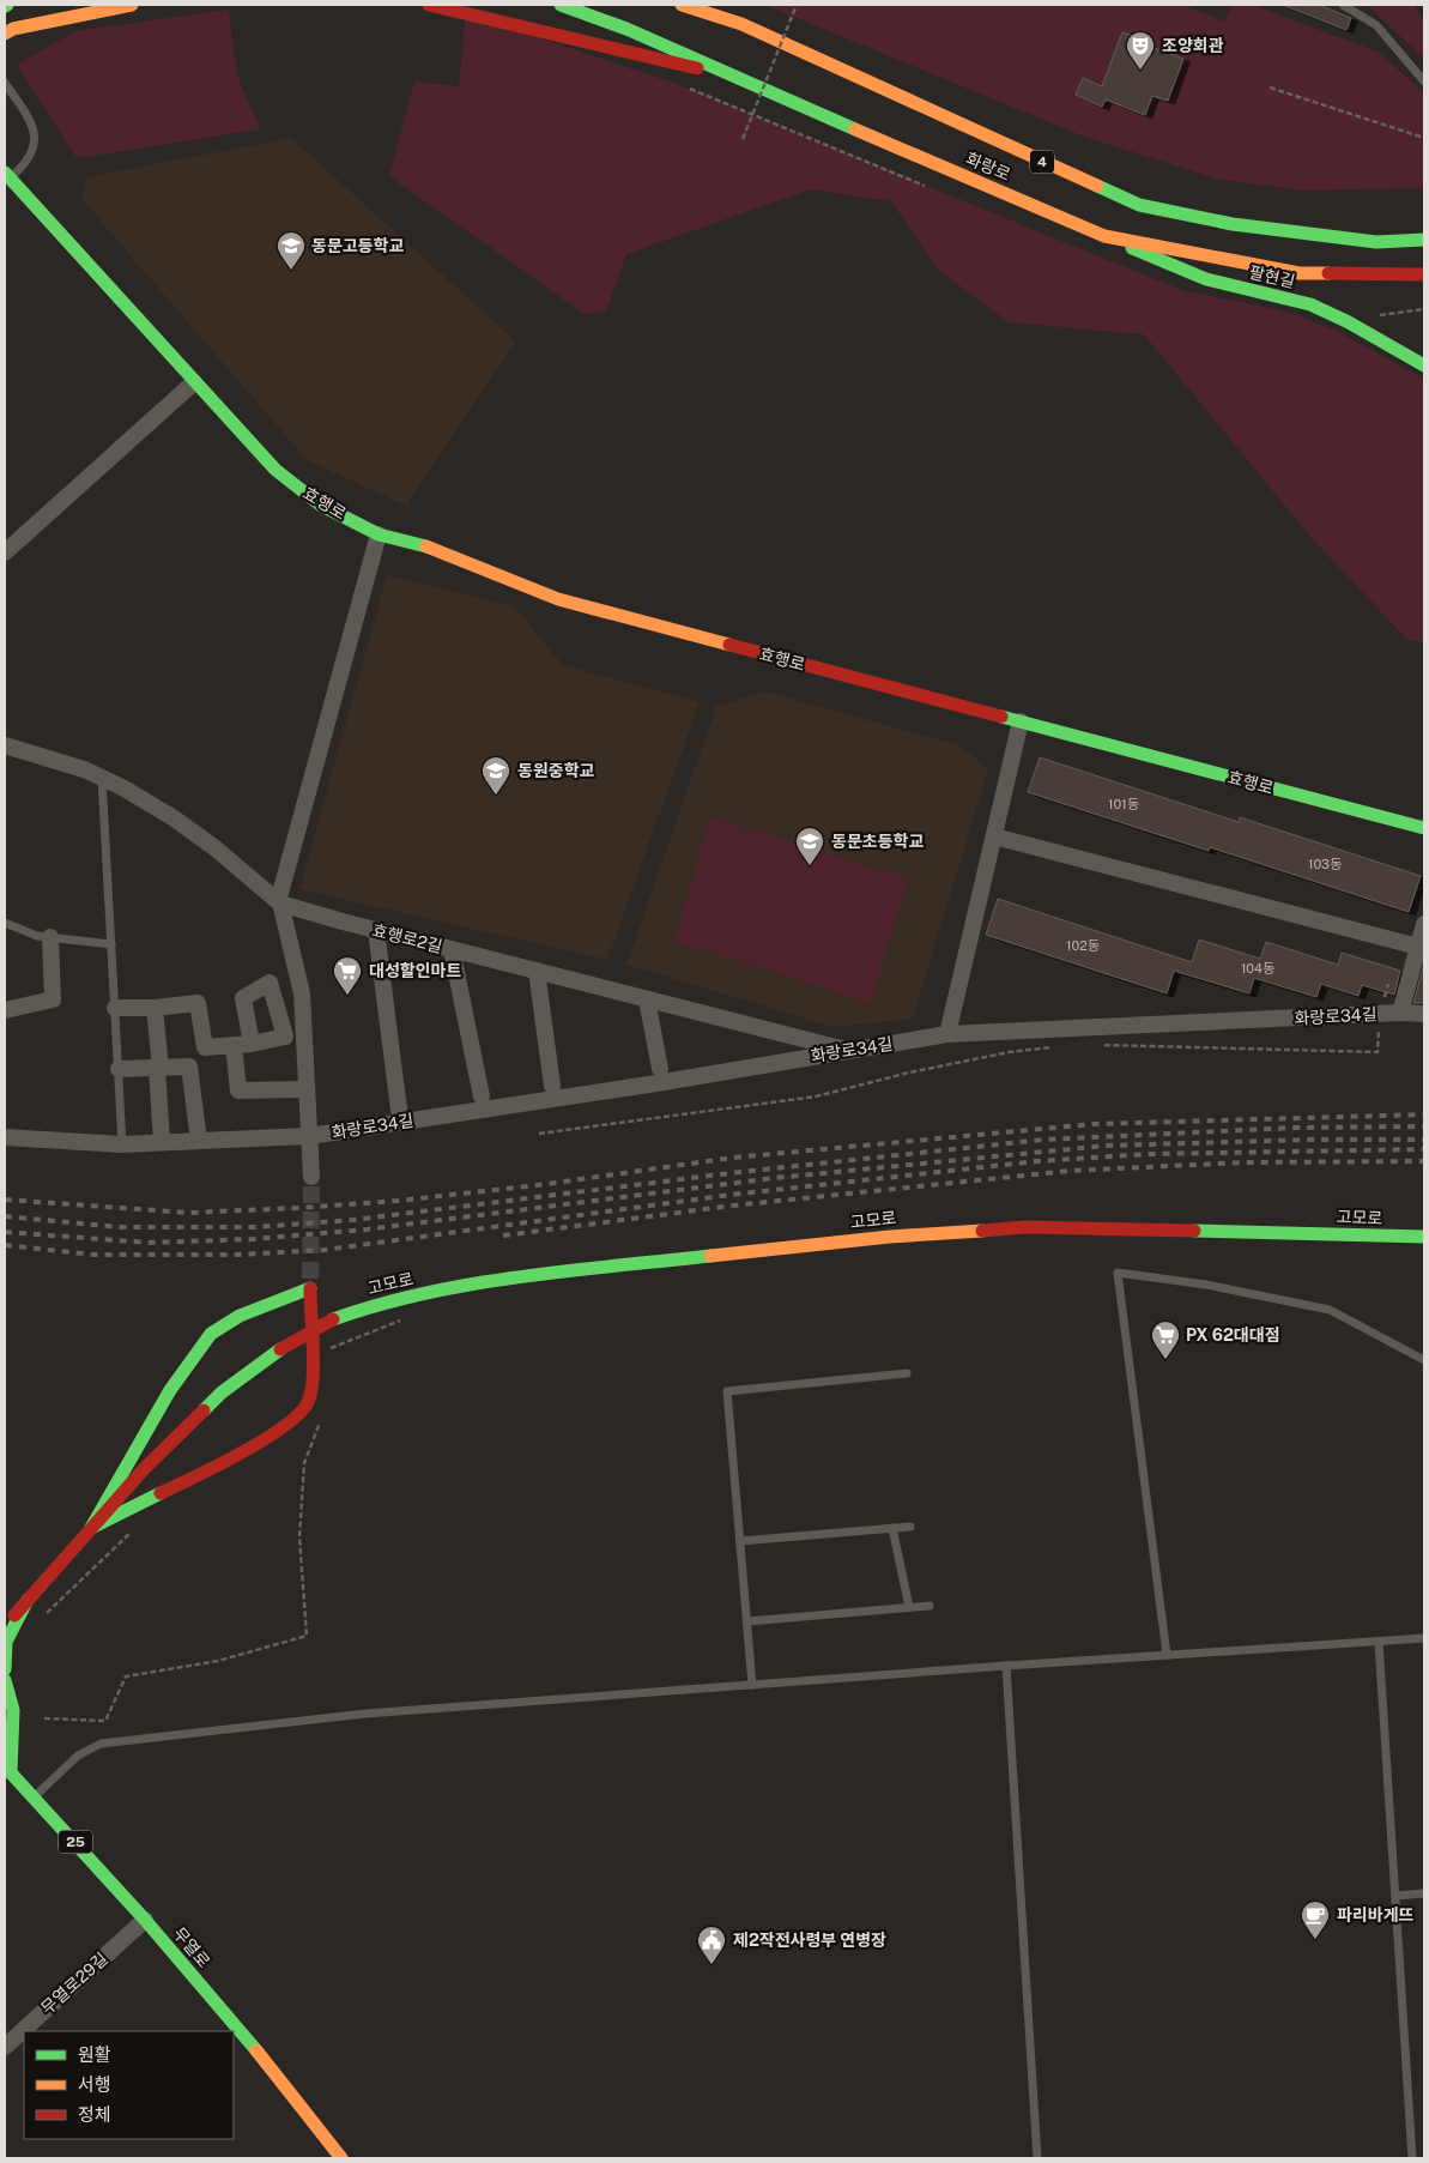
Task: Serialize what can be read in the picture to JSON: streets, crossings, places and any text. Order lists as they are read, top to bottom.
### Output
{
  "streets": {
    "main road": [
      "4",
      "화랑로",
      "팔현길",
      "효행로",
      "고모로",
      "25",
      "무열로"
    ],
    "street": ["효행로2길", "화랑로34길", "무열로29길"]
  },
  "crossings": [
    ["화랑로", "팔현길"],
    ["효행로2길", "화랑로34길"],
    ["무열로", "무열로29길"]
  ],
  "places": {
    "theatre": ["조양회관"],
    "school or university": ["동문고등학교", "동원중학교", "동문초등학교"],
    "supermarket": ["대성할인마트", "PX 62대대점"],
    "cafe": ["파리바게뜨"],
    "public building": ["제2작전사령부 연병장"]
  },
  "house_numbers": [
    "101동",
    "103동",
    "102동",
    "104동"
  ],
  "legend": ["원활", "서행", "정체"]
}
